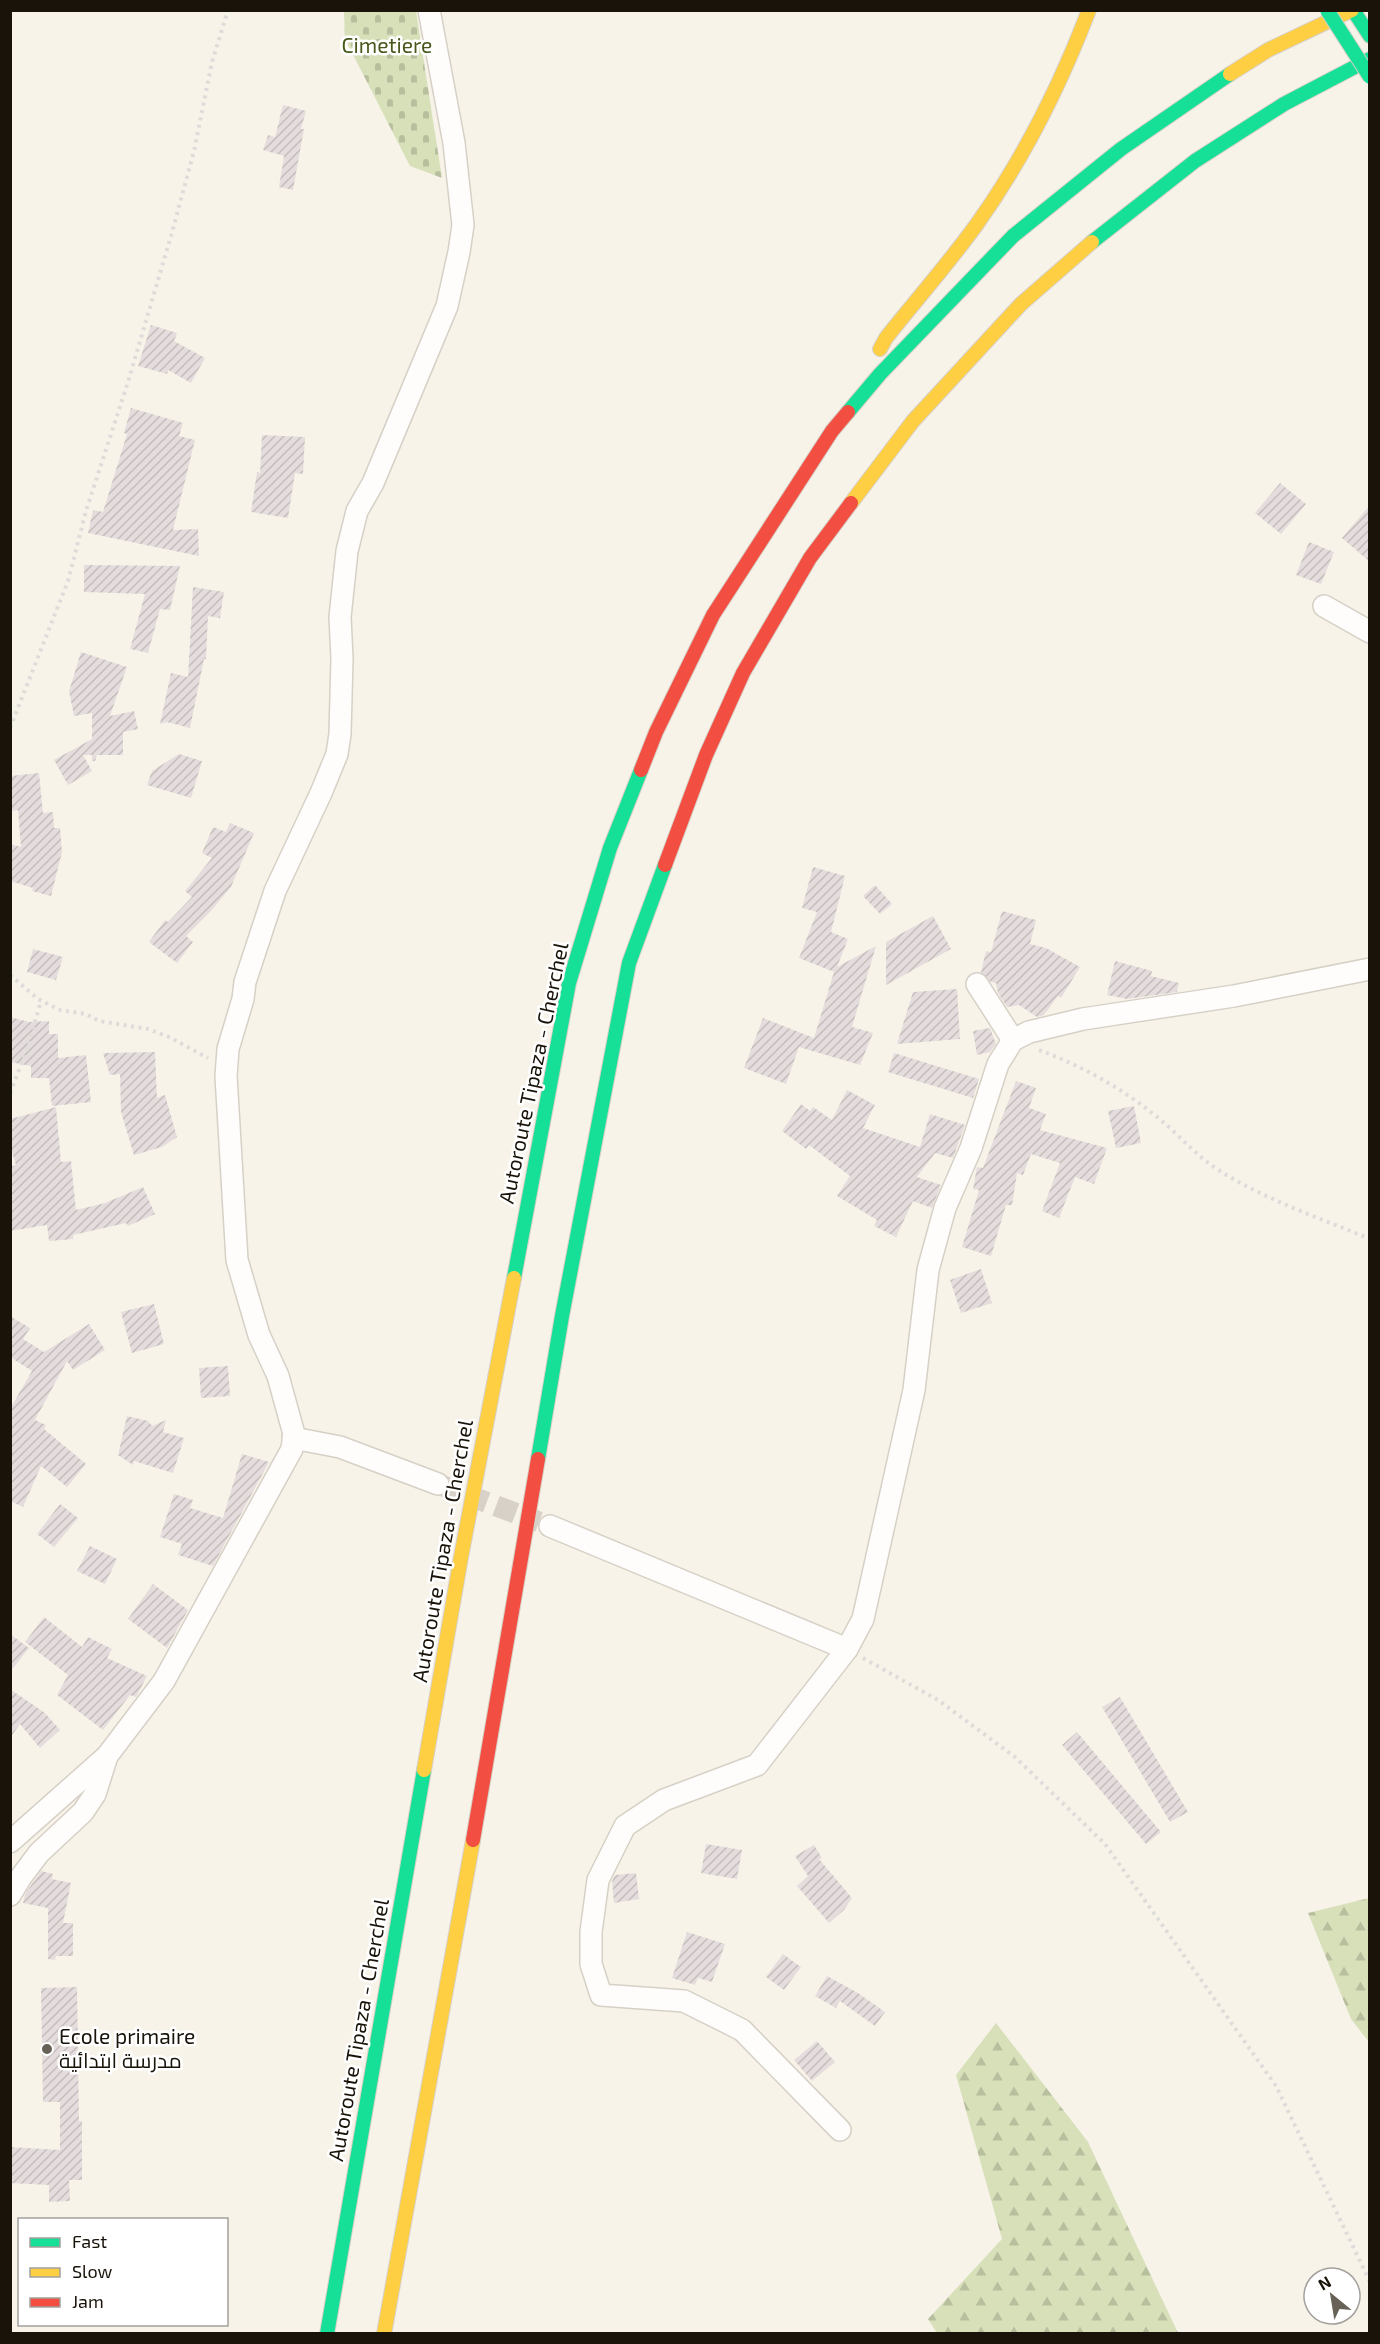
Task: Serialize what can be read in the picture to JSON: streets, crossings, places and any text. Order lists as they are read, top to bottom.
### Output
{
  "streets": {
    "highway": ["Autoroute Tipaza - Cherchel"]
  },
  "parks": ["Cimetiere"],
  "places": ["Ecole primaire مدرسة ابتدائية"],
  "legend": ["Fast", "Slow", "Jam"],
  "north": "top left"
}
